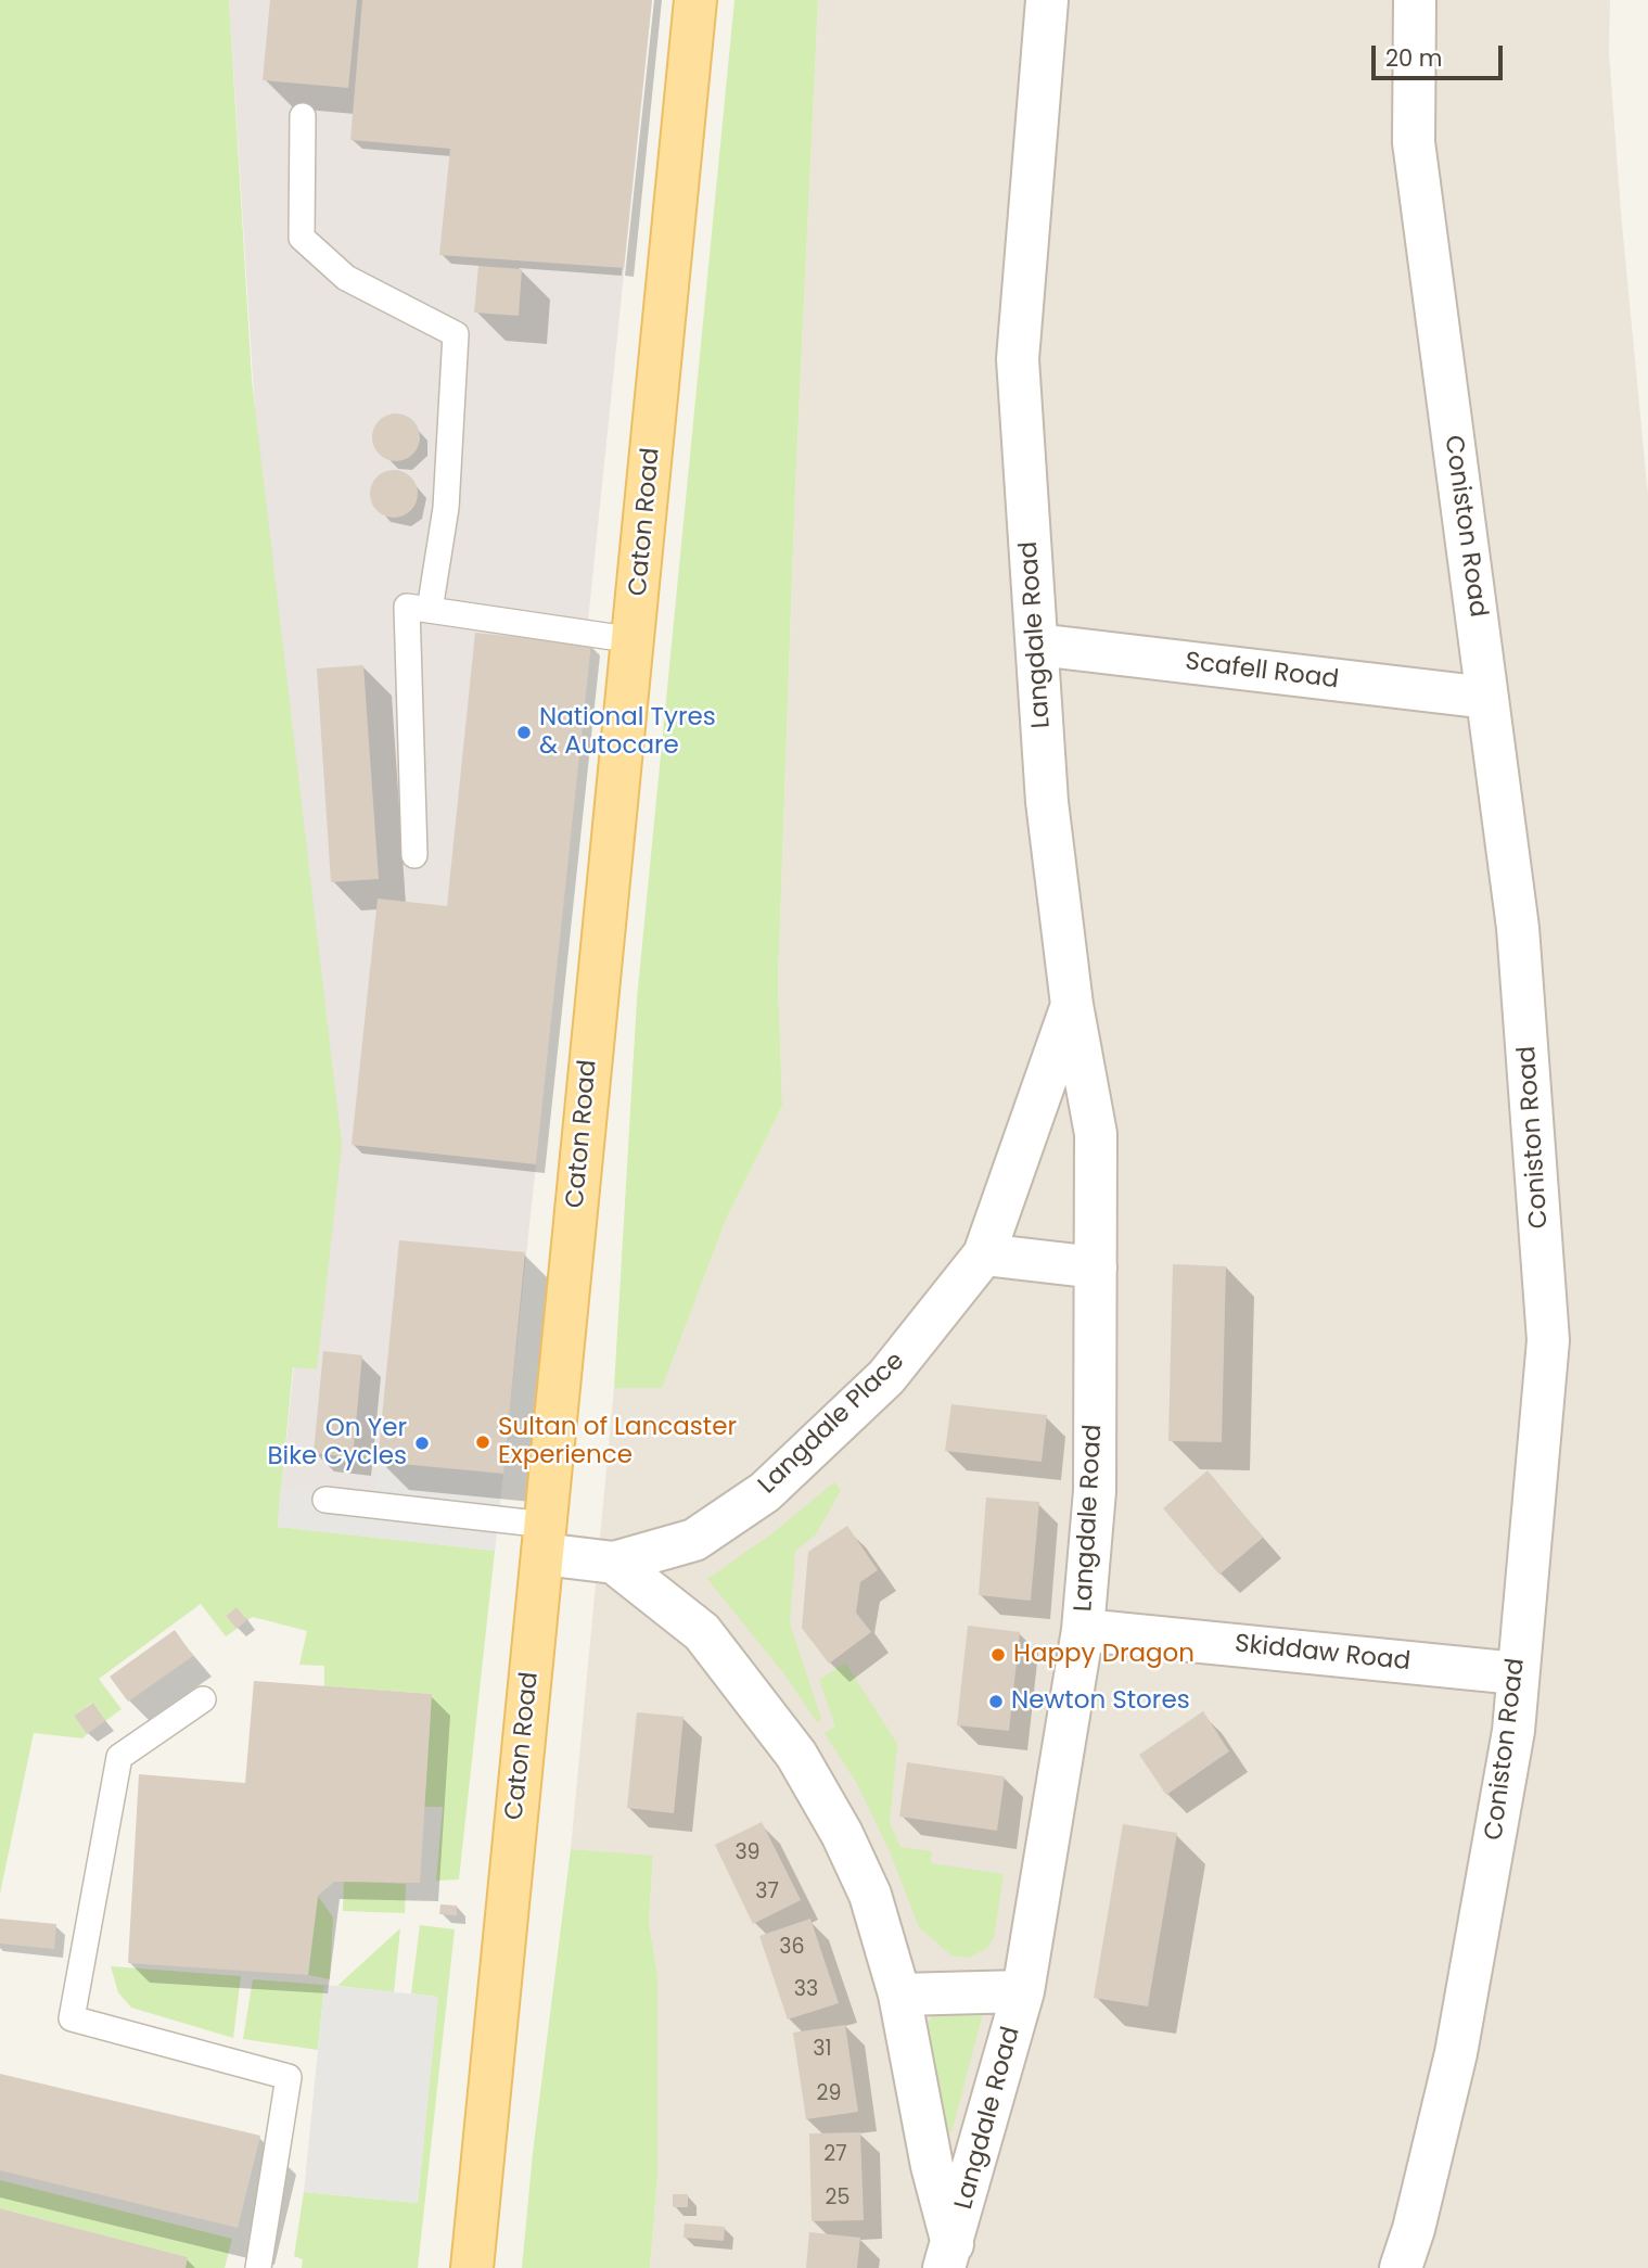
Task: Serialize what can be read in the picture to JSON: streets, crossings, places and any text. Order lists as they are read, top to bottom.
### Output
{
  "streets": {
    "main road": ["Caton Road"],
    "street": [
      "Coniston Road",
      "Langdale Road",
      "Scafell Road",
      "Langdale Place",
      "Skiddaw Road"
    ]
  },
  "crossings": [
    ["Caton Road", "Langdale Place"],
    ["Coniston Road", "Scafell Road"],
    ["Coniston Road", "Skiddaw Road"],
    ["Langdale Road", "Scafell Road"],
    ["Langdale Road", "Langdale Place"],
    ["Langdale Road", "Skiddaw Road"]
  ],
  "places": [
    "National Tyres & Autocare",
    "Sultan of Lancaster Experience",
    "On Yer Bike Cycles",
    "Happy Dragon",
    "Newton Stores"
  ],
  "house_numbers": [
    "39",
    "37",
    "36",
    "33",
    "31",
    "29",
    "27",
    "25"
  ],
  "scale_bar": "20 m"
}
